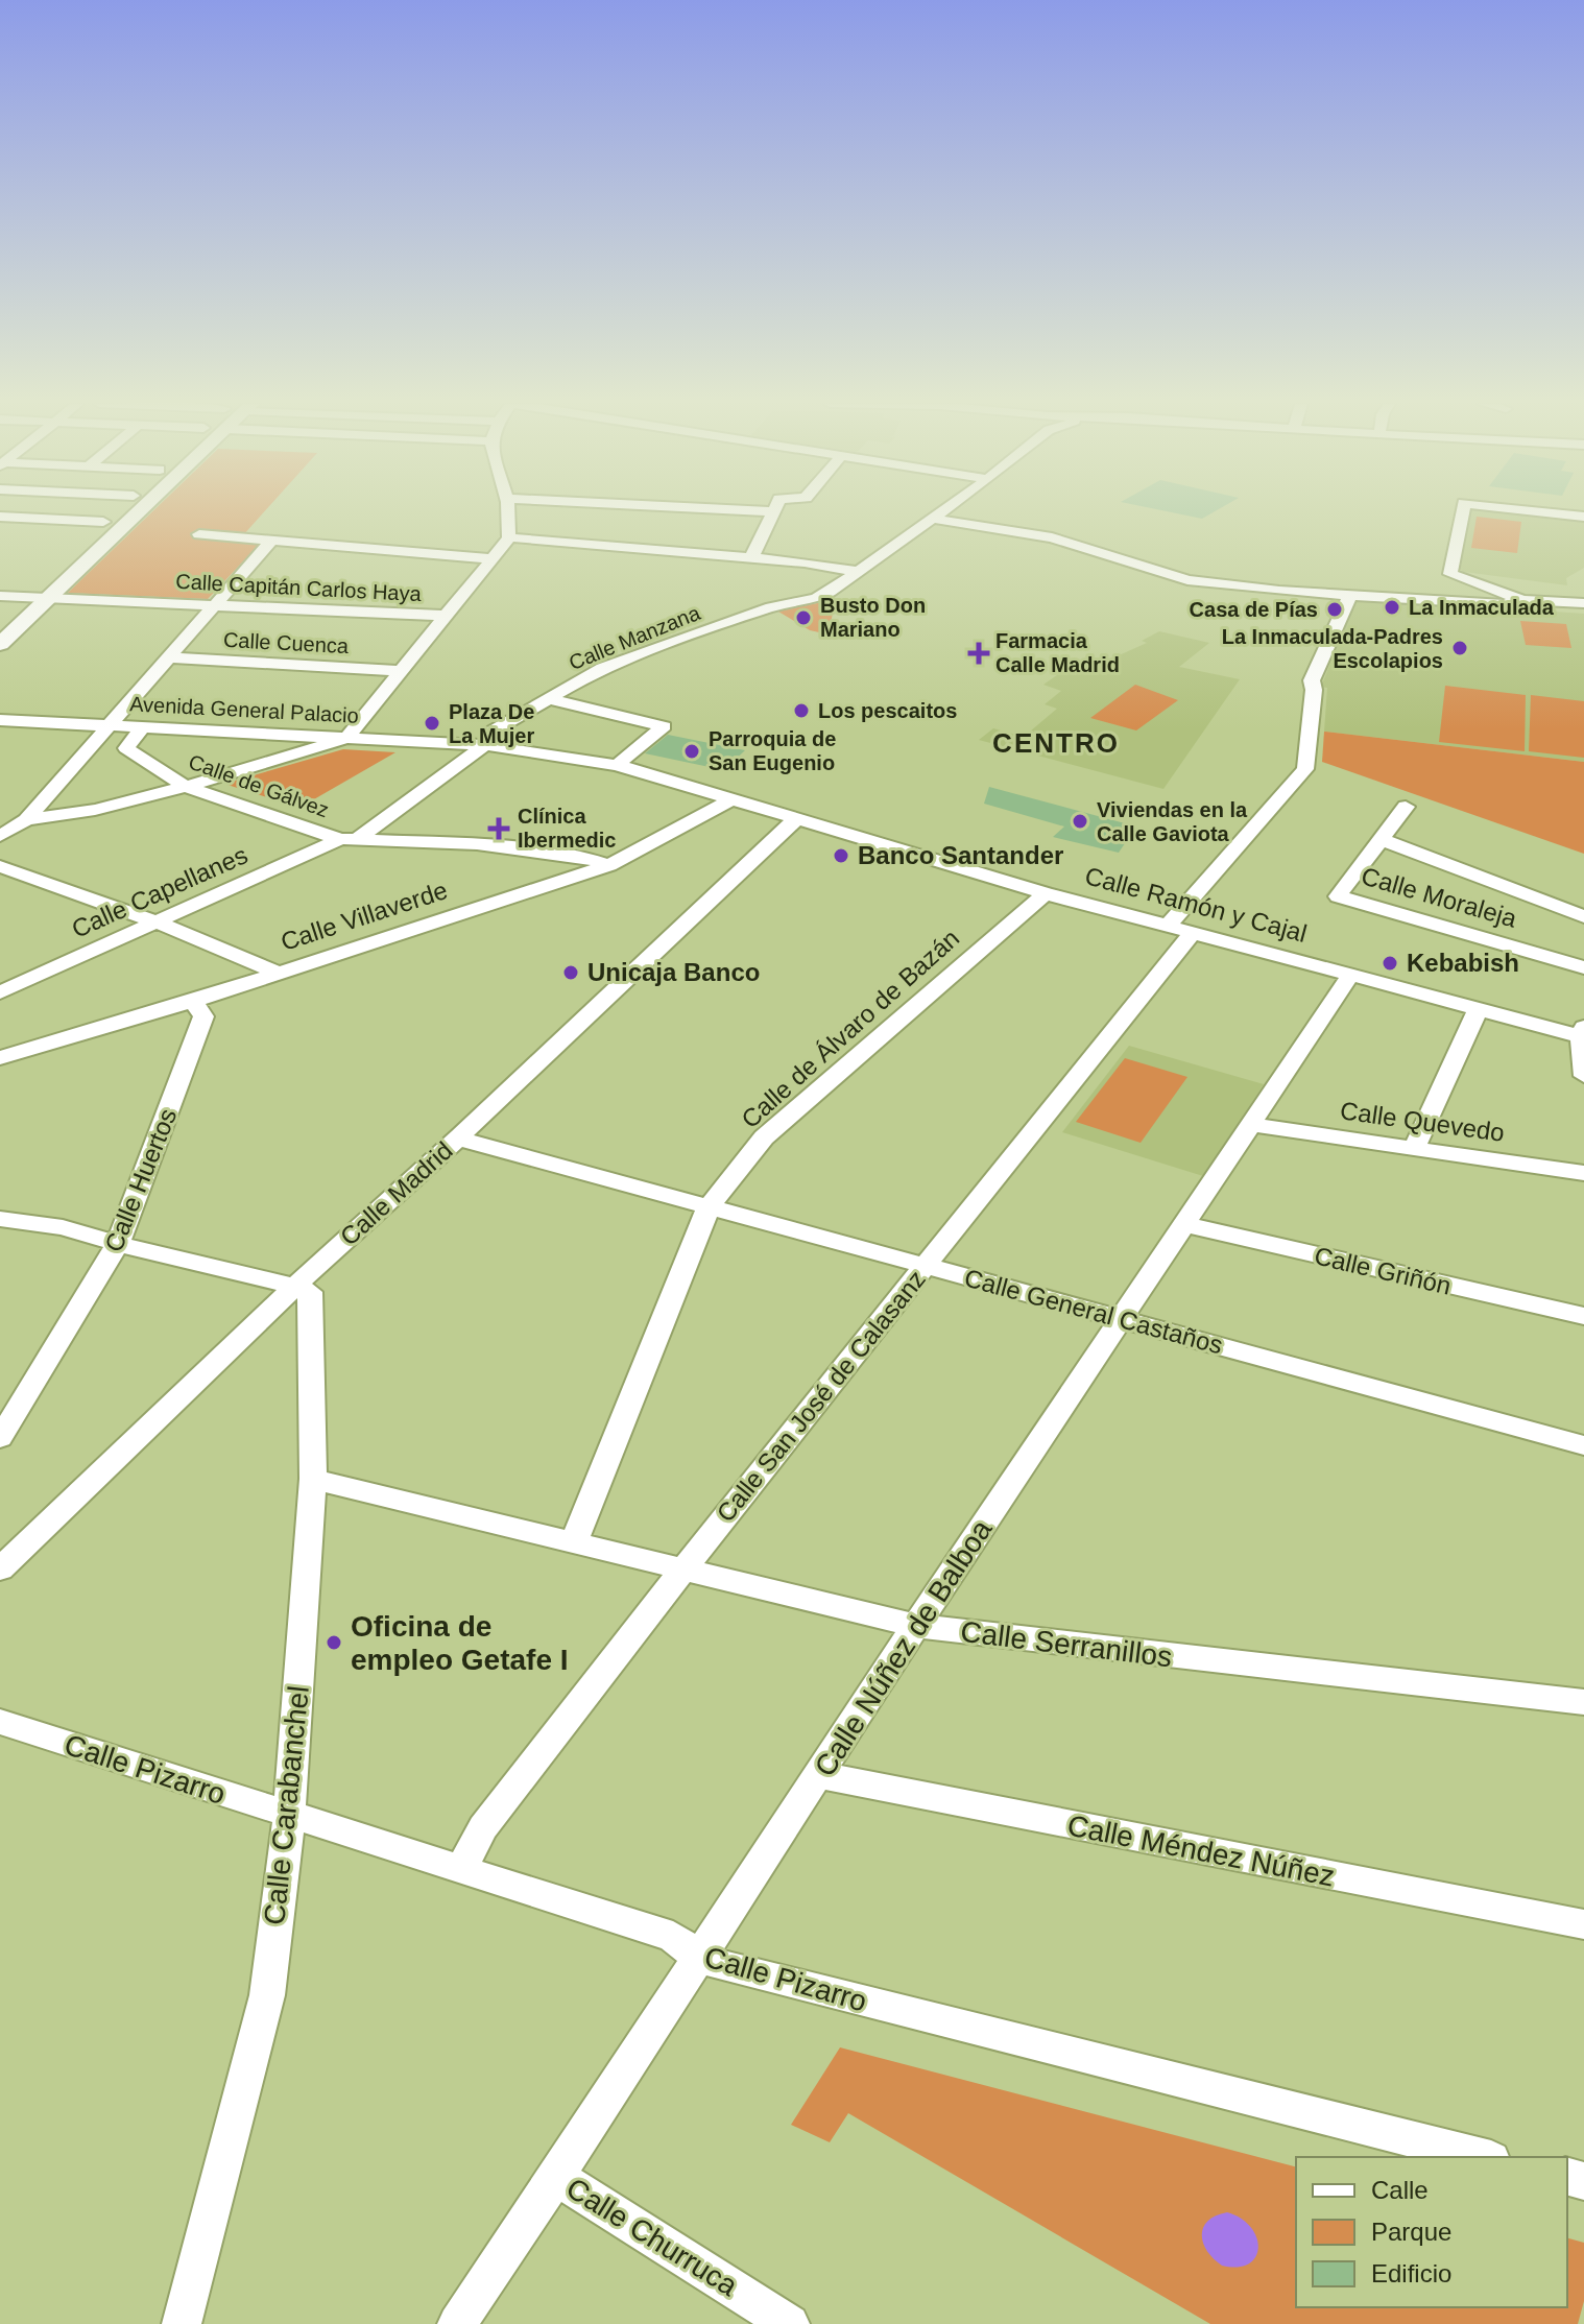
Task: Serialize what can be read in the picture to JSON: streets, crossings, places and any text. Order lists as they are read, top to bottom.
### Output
{
  "streets": {
    "street": [
      "Calle Capitán Carlos Haya",
      "Calle Manzana",
      "Calle Cuenca",
      "Avenida General Palacio",
      "Calle de Gálvez",
      "Calle Capellanes",
      "Calle Moraleja",
      "Calle Ramón y Cajal",
      "Calle Villaverde",
      "Calle de Álvaro de Bazán",
      "Calle Quevedo",
      "Calle Huertos",
      "Calle Madrid",
      "Calle Griñón",
      "Calle General Castaños",
      "Calle San José de Calasanz",
      "Calle Serranillos",
      "Calle Núñez de Balboa",
      "Calle Pizarro",
      "Calle Carabanchel",
      "Calle Méndez Núñez",
      "Calle Churruca"
    ]
  },
  "crossings": [
    ["Calle Manzana", "Avenida General Palacio"],
    ["Calle Manzana", "Calle Capellanes"],
    ["Avenida General Palacio", "Calle de Gálvez"],
    ["Avenida General Palacio", "Calle Capellanes"],
    ["Avenida General Palacio", "Calle Ramón y Cajal"],
    ["Calle de Gálvez", "Calle Capellanes"],
    ["Calle de Gálvez", "Calle Villaverde"],
    ["Calle Ramón y Cajal", "Calle Villaverde"],
    ["Calle Ramón y Cajal", "Calle de Álvaro de Bazán"],
    ["Calle Ramón y Cajal", "Calle Madrid"],
    ["Calle Ramón y Cajal", "Calle San José de Calasanz"],
    ["Calle Ramón y Cajal", "Calle Núñez de Balboa"],
    ["Calle Villaverde", "Calle Huertos"],
    ["Calle de Álvaro de Bazán", "Calle General Castaños"],
    ["Calle de Álvaro de Bazán", "Calle Serranillos"],
    ["Calle Quevedo", "Calle Núñez de Balboa"],
    ["Calle Madrid", "Calle General Castaños"],
    ["Calle Madrid", "Calle Carabanchel"],
    ["Calle Griñón", "Calle Núñez de Balboa"],
    ["Calle General Castaños", "Calle San José de Calasanz"],
    ["Calle General Castaños", "Calle Núñez de Balboa"],
    ["Calle San José de Calasanz", "Calle Serranillos"],
    ["Calle San José de Calasanz", "Calle Pizarro"],
    ["Calle Serranillos", "Calle Núñez de Balboa"],
    ["Calle Serranillos", "Calle Carabanchel"],
    ["Calle Núñez de Balboa", "Calle Pizarro"],
    ["Calle Núñez de Balboa", "Calle Méndez Núñez"],
    ["Calle Núñez de Balboa", "Calle Churruca"],
    ["Calle Pizarro", "Calle Carabanchel"]
  ],
  "districts": ["CENTRO"],
  "places": {
    "other": [
      "La Inmaculada",
      "Casa de Pías",
      "Busto Don Mariano",
      "La Inmaculada-Padres Escolapios",
      "Los pescaitos",
      "Plaza De La Mujer",
      "Parroquia de San Eugenio",
      "Viviendas en la Calle Gaviota",
      "Banco Santander",
      "Kebabish",
      "Unicaja Banco",
      "Oficina de empleo Getafe I"
    ],
    "health": ["Farmacia Calle Madrid", "Clínica Ibermedic"]
  },
  "legend": ["Calle", "Parque", "Edificio"]
}
